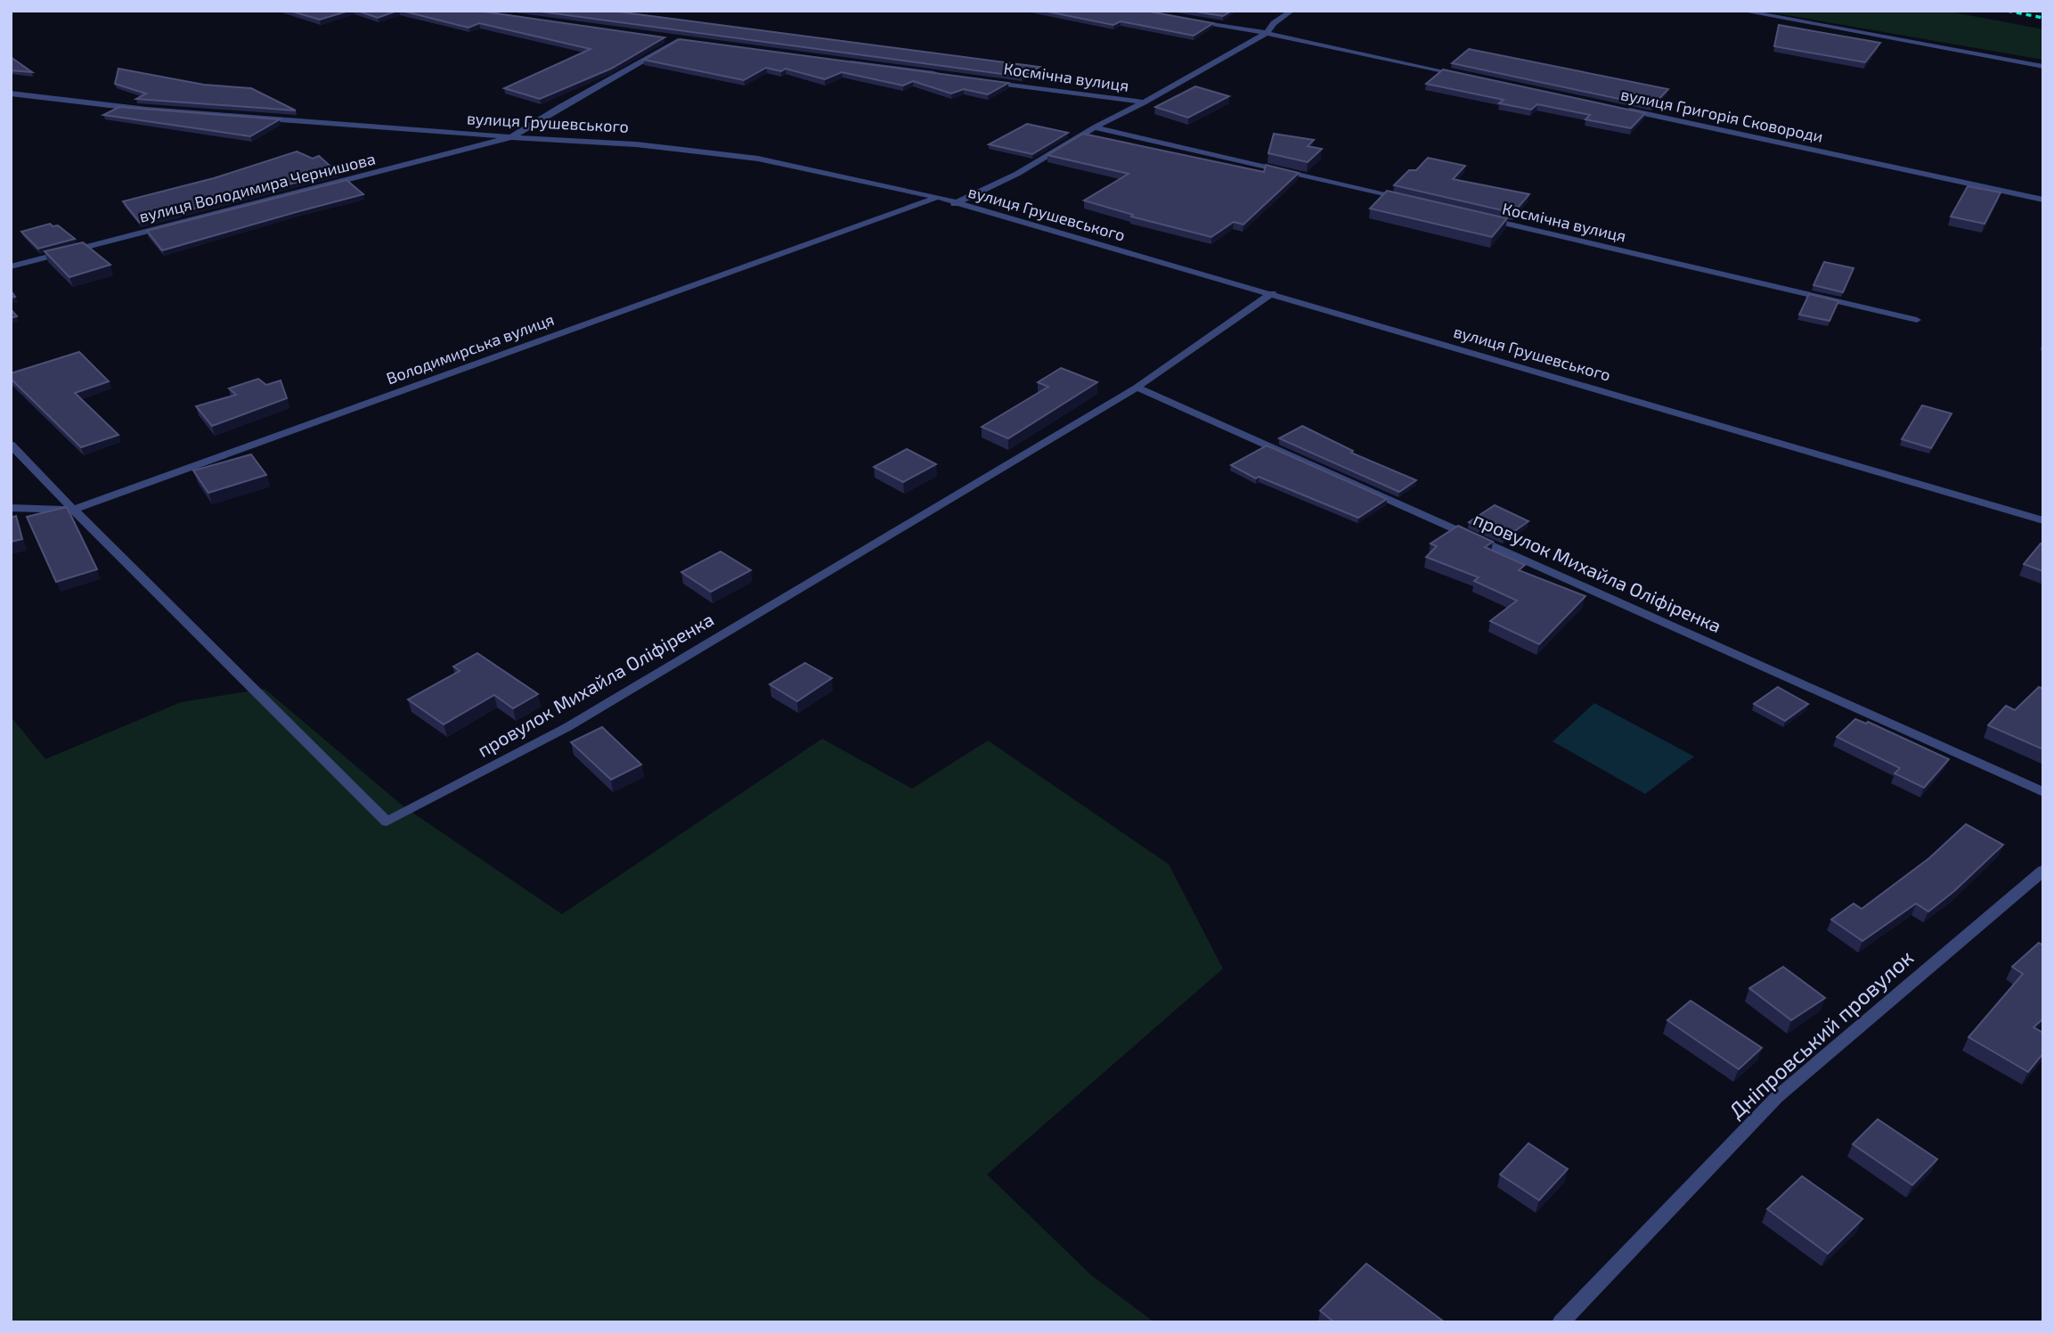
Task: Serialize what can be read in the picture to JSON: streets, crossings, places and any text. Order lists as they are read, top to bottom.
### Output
{
  "streets": {
    "street": [
      "Космічна вулиця",
      "вулиця Григорія Сковороди",
      "вулиця Грушевського",
      "вулиця Володимира Чернишова",
      "Володимирська вулиця",
      "провулок Михайла Оліфіренка",
      "Дніпровський провулок"
    ]
  },
  "crossings": [
    ["вулиця Грушевського", "вулиця Володимира Чернишова"],
    ["вулиця Грушевського", "Володимирська вулиця"],
    ["вулиця Грушевського", "провулок Михайла Оліфіренка"],
    ["Володимирська вулиця", "провулок Михайла Оліфіренка"]
  ]
}
